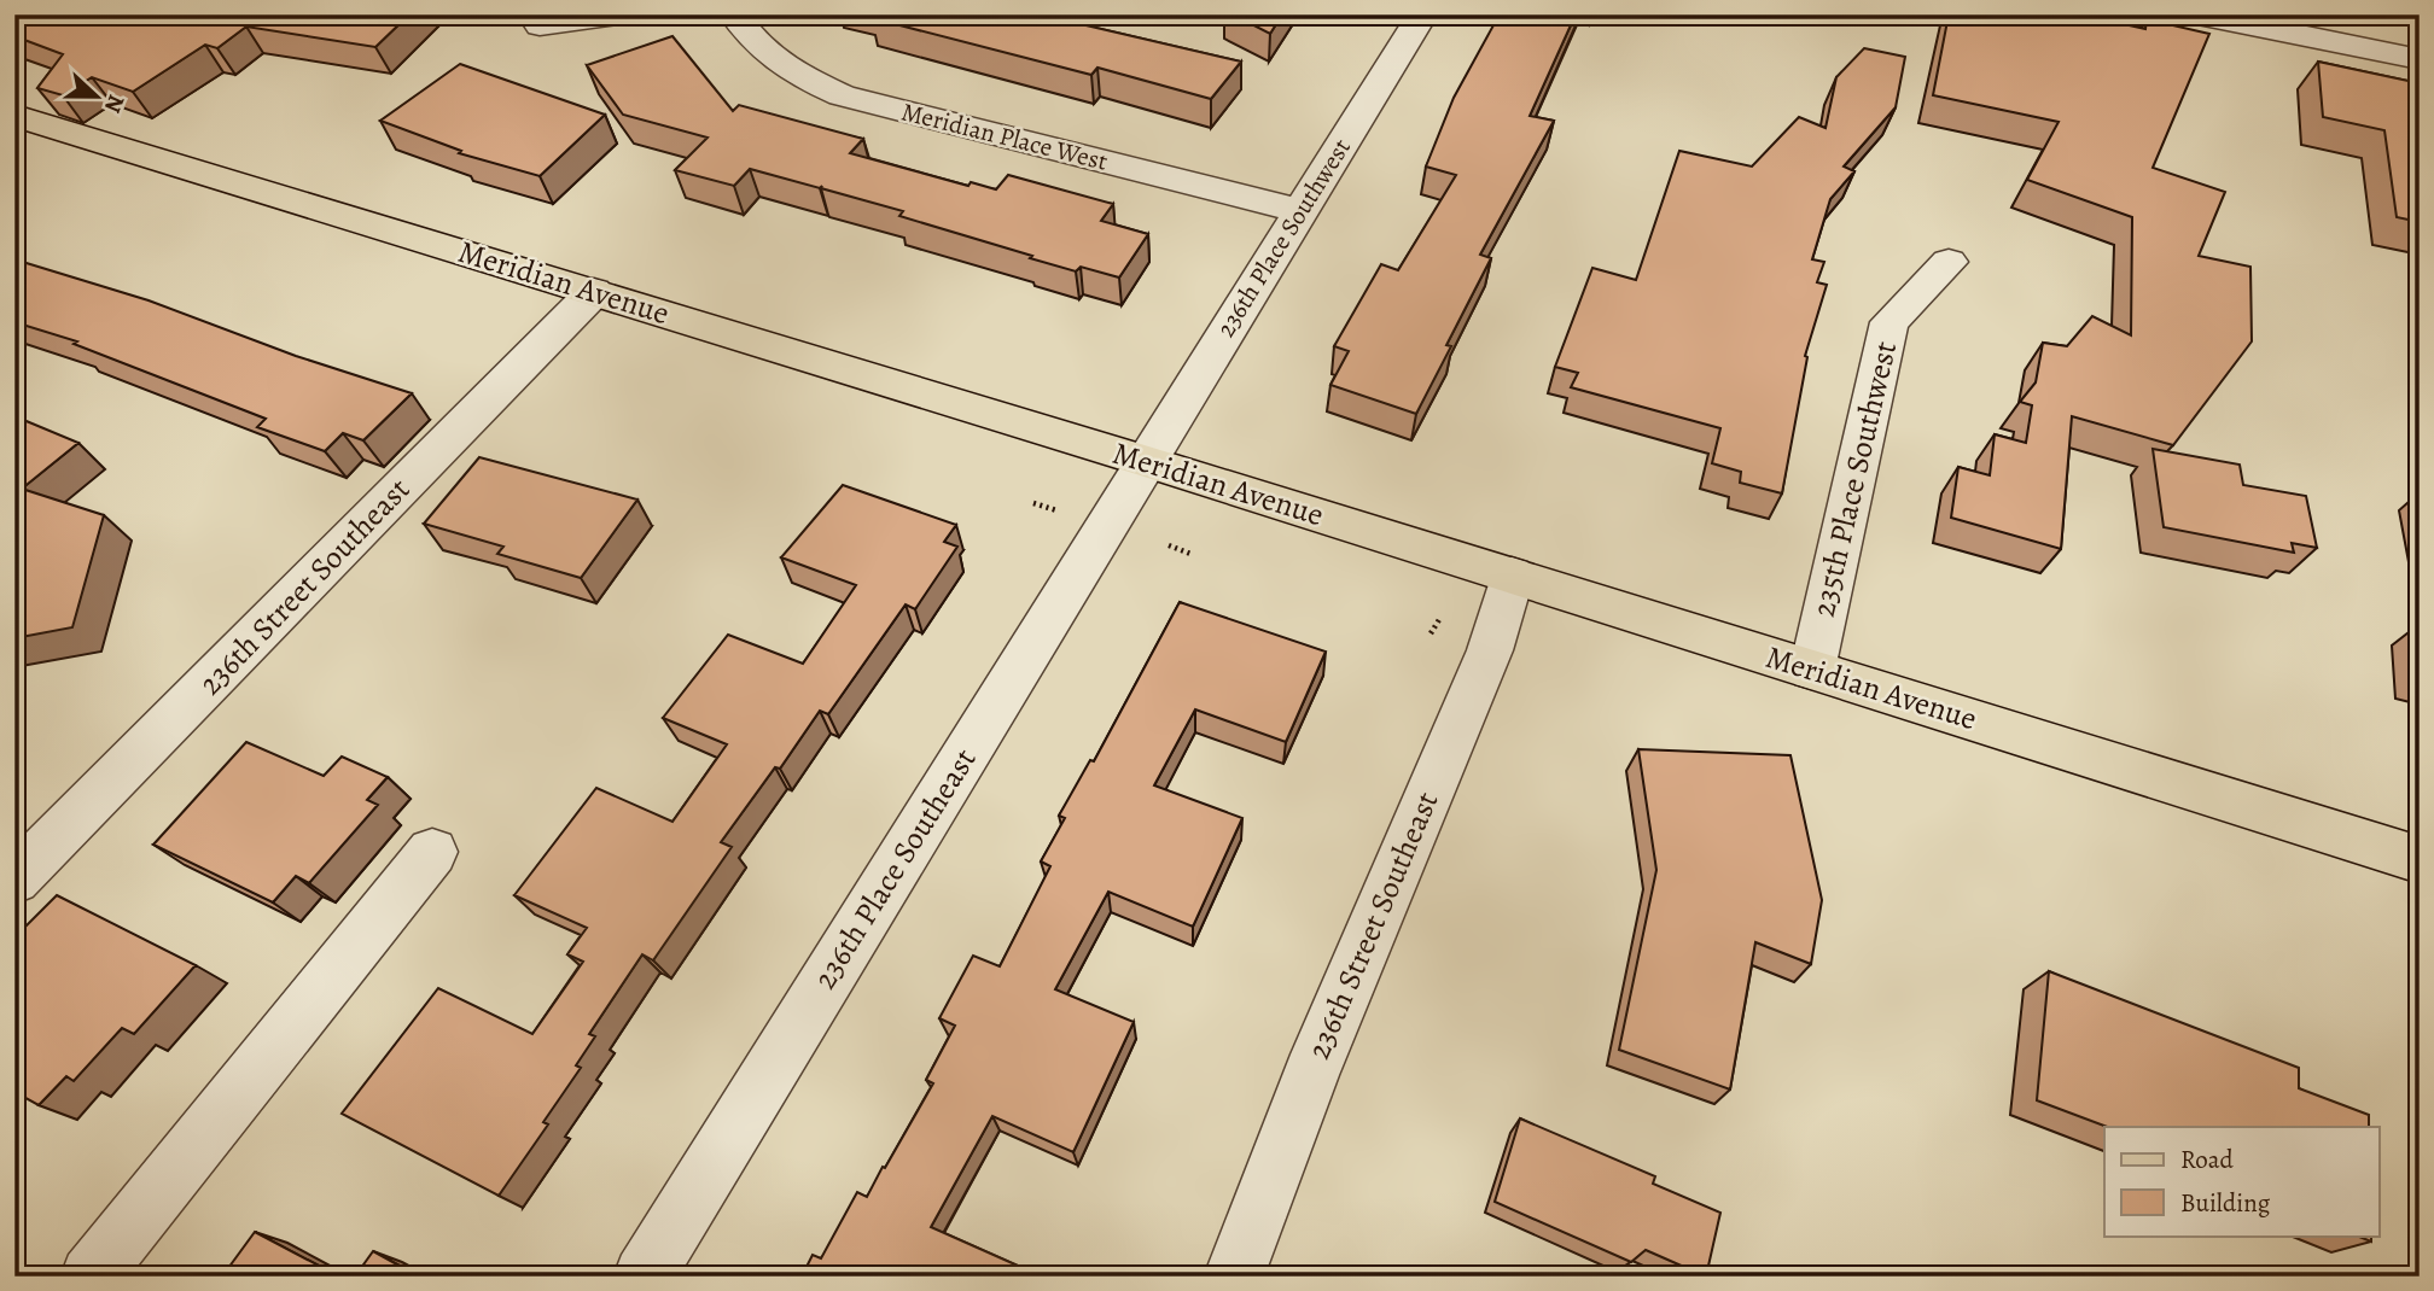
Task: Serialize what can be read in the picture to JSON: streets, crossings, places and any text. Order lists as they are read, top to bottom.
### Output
{
  "streets": {
    "main road": ["Meridian Avenue"],
    "street": [
      "Meridian Place West",
      "236th Place Southwest",
      "235th Place Southwest",
      "236th Street Southeast",
      "236th Place Southeast"
    ]
  },
  "crossings": [
    ["Meridian Place West", "236th Place Southwest"],
    ["236th Place Southwest", "Meridian Avenue"],
    ["236th Place Southwest", "236th Place Southeast"],
    ["Meridian Avenue", "235th Place Southwest"],
    ["Meridian Avenue", "236th Street Southeast"],
    ["Meridian Avenue", "236th Place Southeast"]
  ],
  "legend": ["Road", "Building"],
  "north": "right"
}
